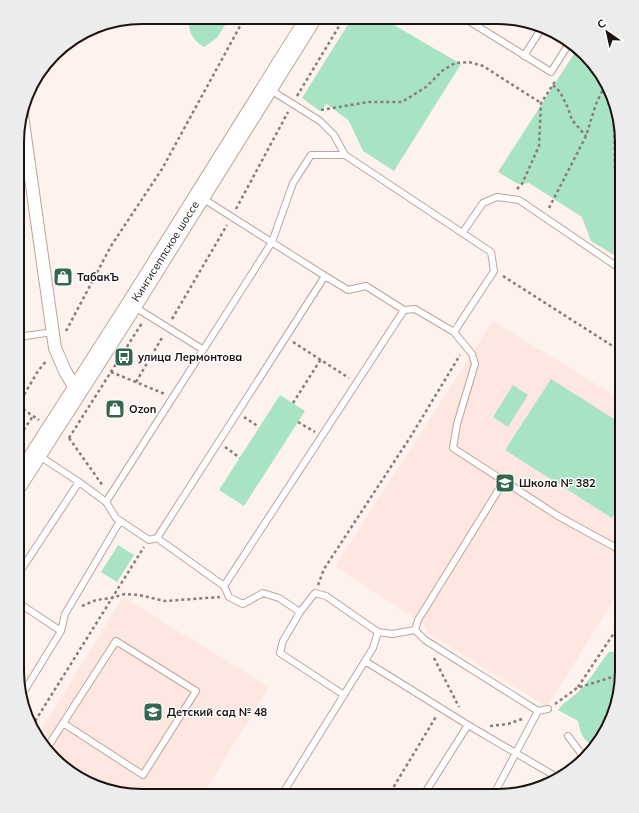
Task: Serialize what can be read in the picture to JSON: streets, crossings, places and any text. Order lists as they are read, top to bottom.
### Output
{
  "streets": {
    "main road": ["Кингисеппское шоссе"]
  },
  "places": {
    "shop": ["ТабакЪ", "Ozon"],
    "bus stop": ["улица Лермонтова"],
    "school or university": ["Школа № 382", "Детский сад № 48"]
  },
  "north": "top left"
}
